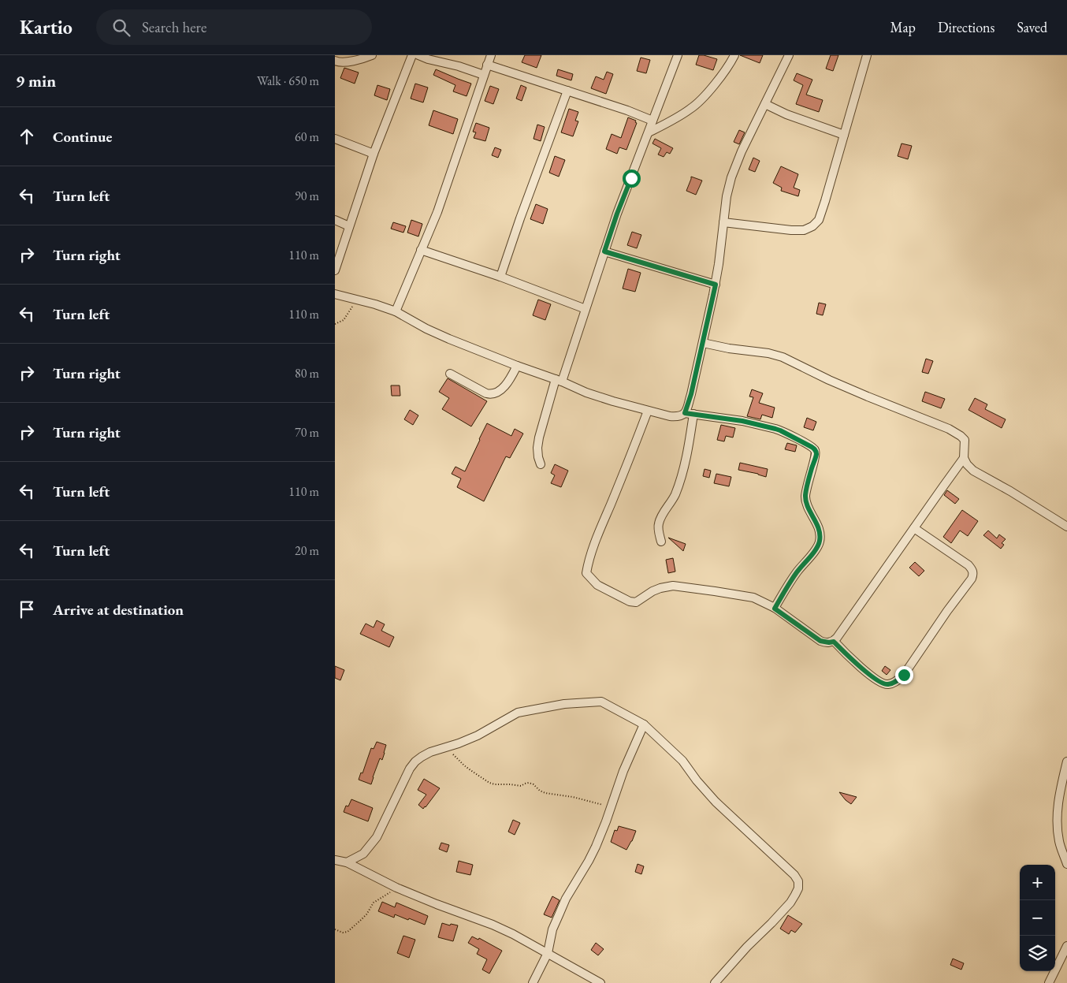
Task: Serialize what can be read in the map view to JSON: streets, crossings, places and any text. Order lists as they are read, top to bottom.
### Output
{
  "page": {
    "header": "Kartio",
    "search": "Search here",
    "nav": ["Map", "Directions", "Saved"],
    "heading": ["9 min", "Walk · 650 m"],
    "list": [
      ["Continue", "60 m"],
      ["Turn left", "90 m"],
      ["Turn right", "110 m"],
      ["Turn left", "110 m"],
      ["Turn right", "80 m"],
      ["Turn right", "70 m"],
      ["Turn left", "110 m"],
      ["Turn left", "20 m"],
      "Arrive at destination"
    ],
    "map_buttons": ["+", "−"]
  }
}
